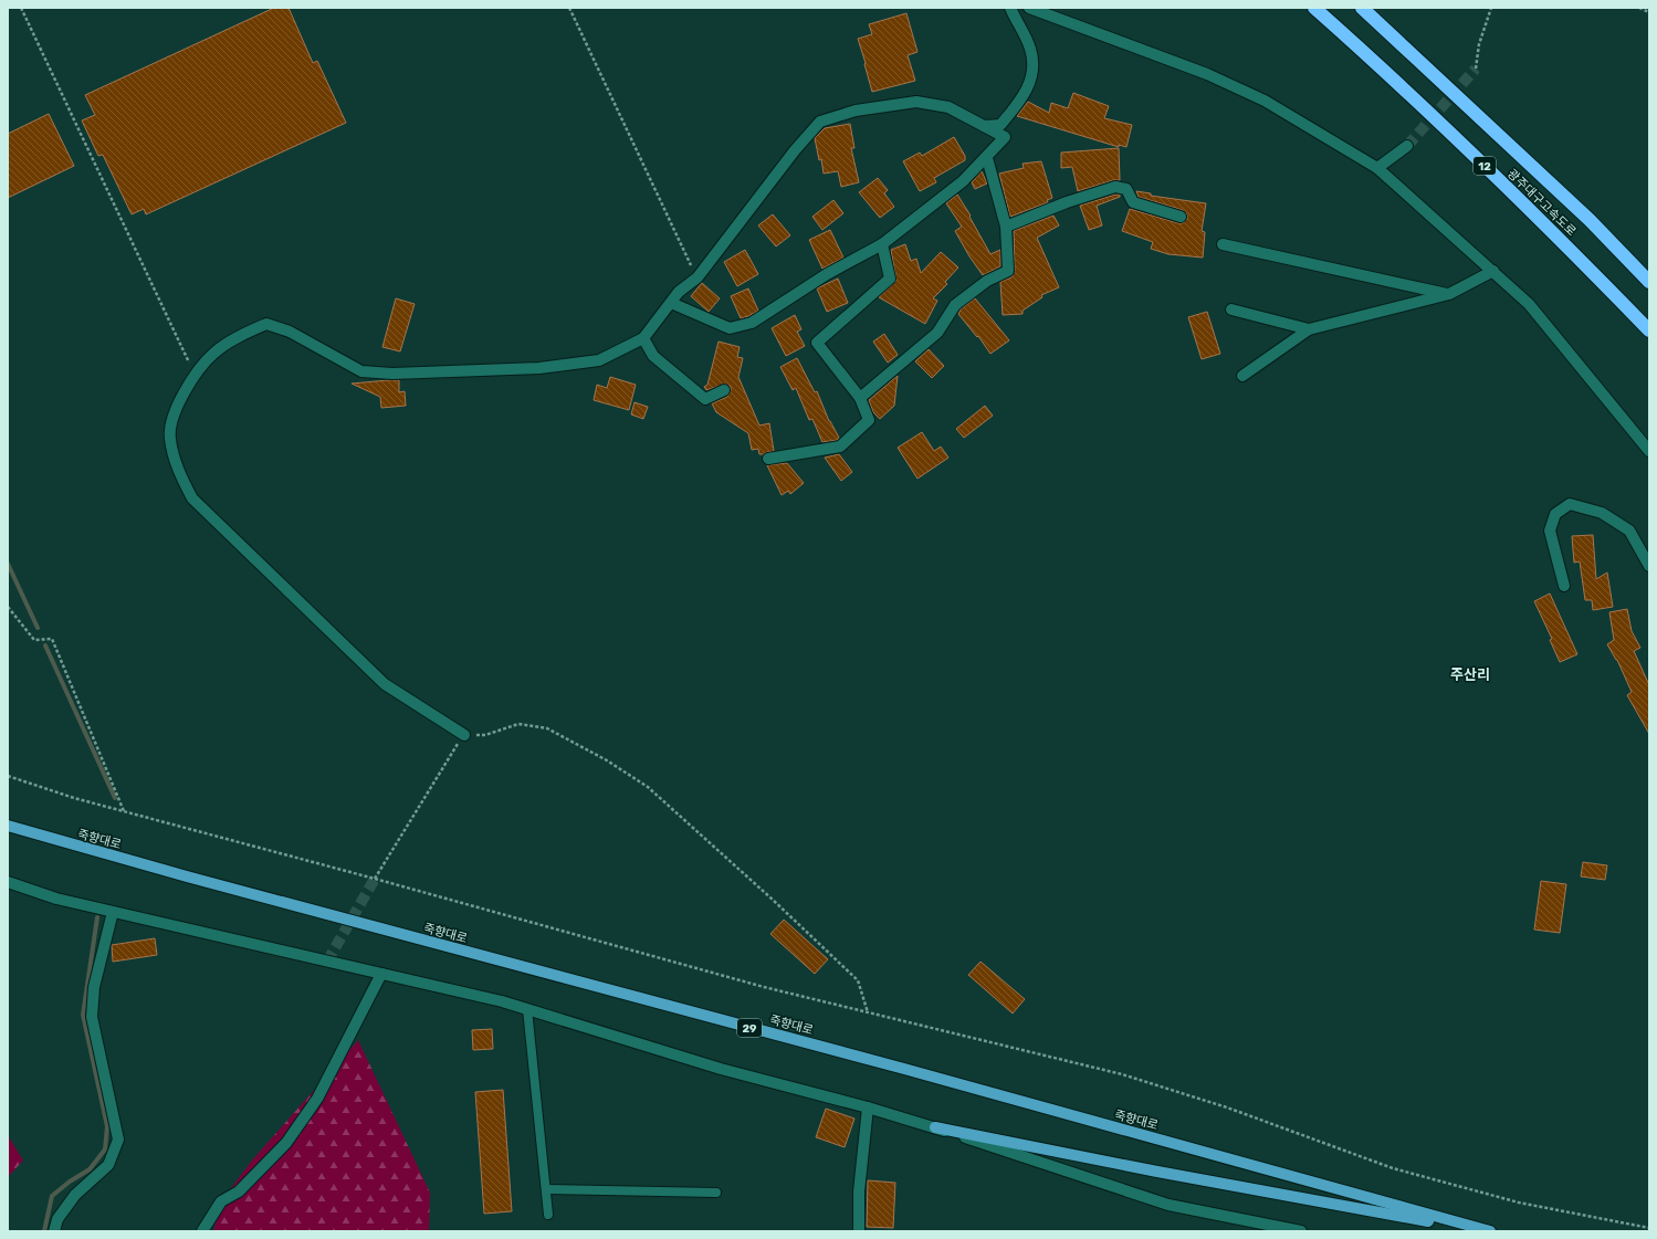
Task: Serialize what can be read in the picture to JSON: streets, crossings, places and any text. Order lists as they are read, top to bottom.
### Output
{
  "streets": {
    "highway": ["12", "광주대구고속도로"],
    "main road": ["죽향대로", "29"]
  },
  "districts": ["주산리"]
}
